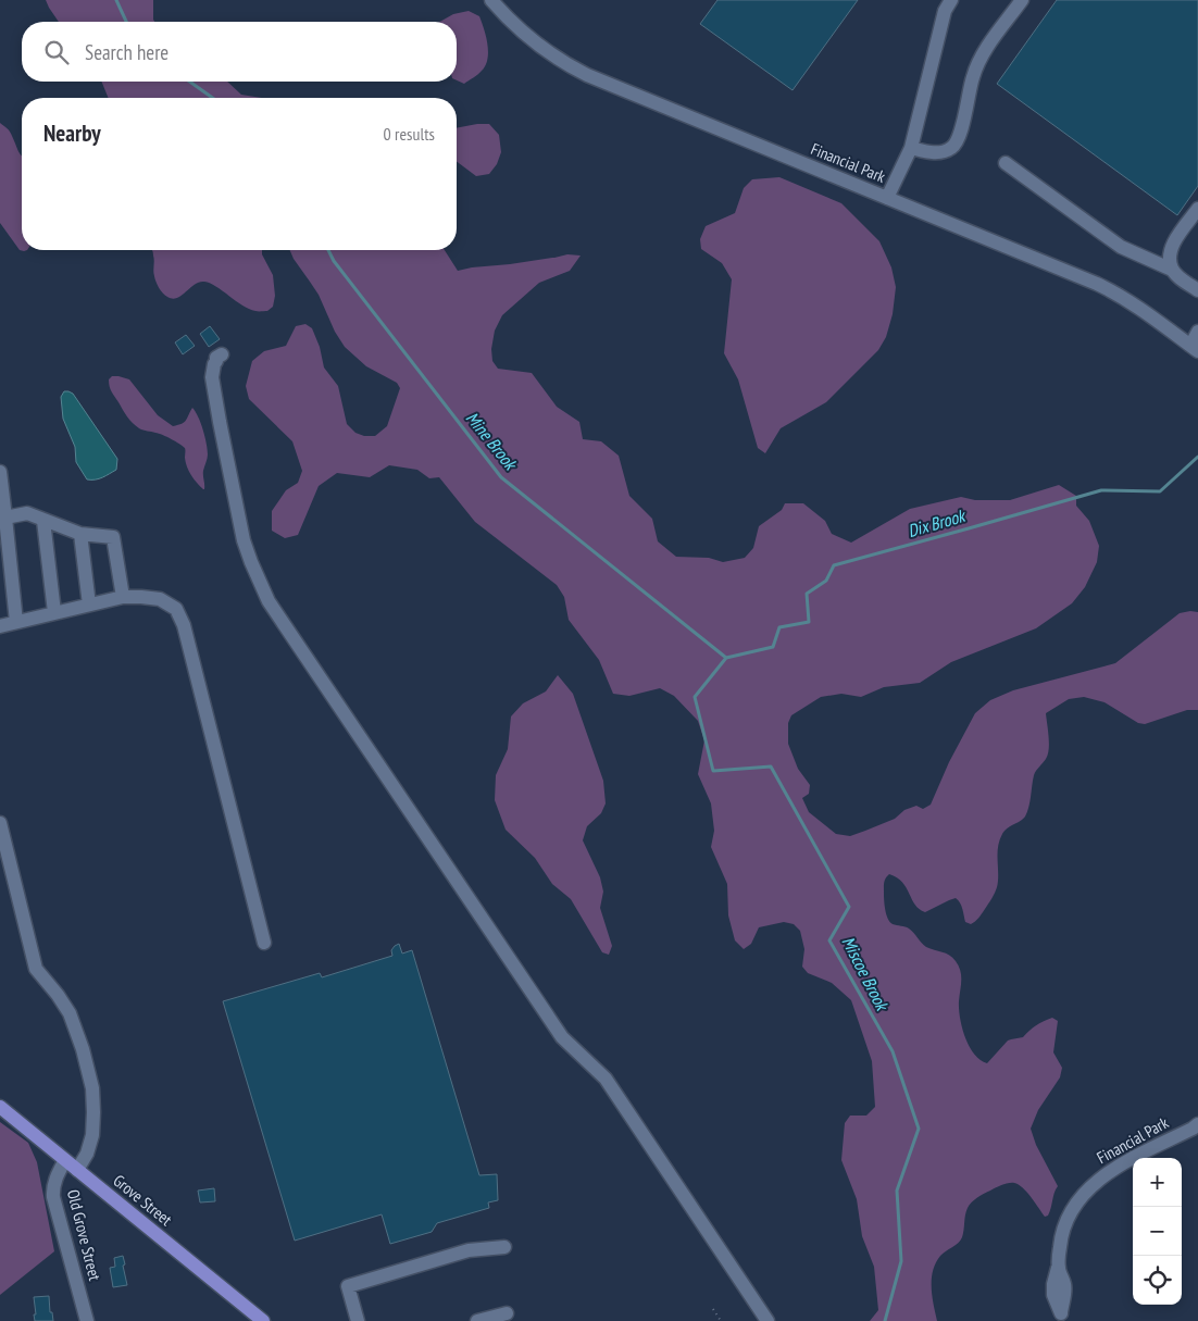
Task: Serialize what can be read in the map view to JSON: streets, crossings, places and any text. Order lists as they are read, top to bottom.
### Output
{
  "streets": {
    "main road": ["Grove Street"],
    "street": ["Financial Park", "Old Grove Street"]
  },
  "crossings": [
    ["Grove Street", "Old Grove Street"]
  ],
  "water": ["Mine Brook", "Dix Brook", "Miscoe Brook"],
  "page": {
    "search": "Search here",
    "heading": ["Nearby", "0 results"],
    "map_buttons": ["+", "−"]
  }
}
